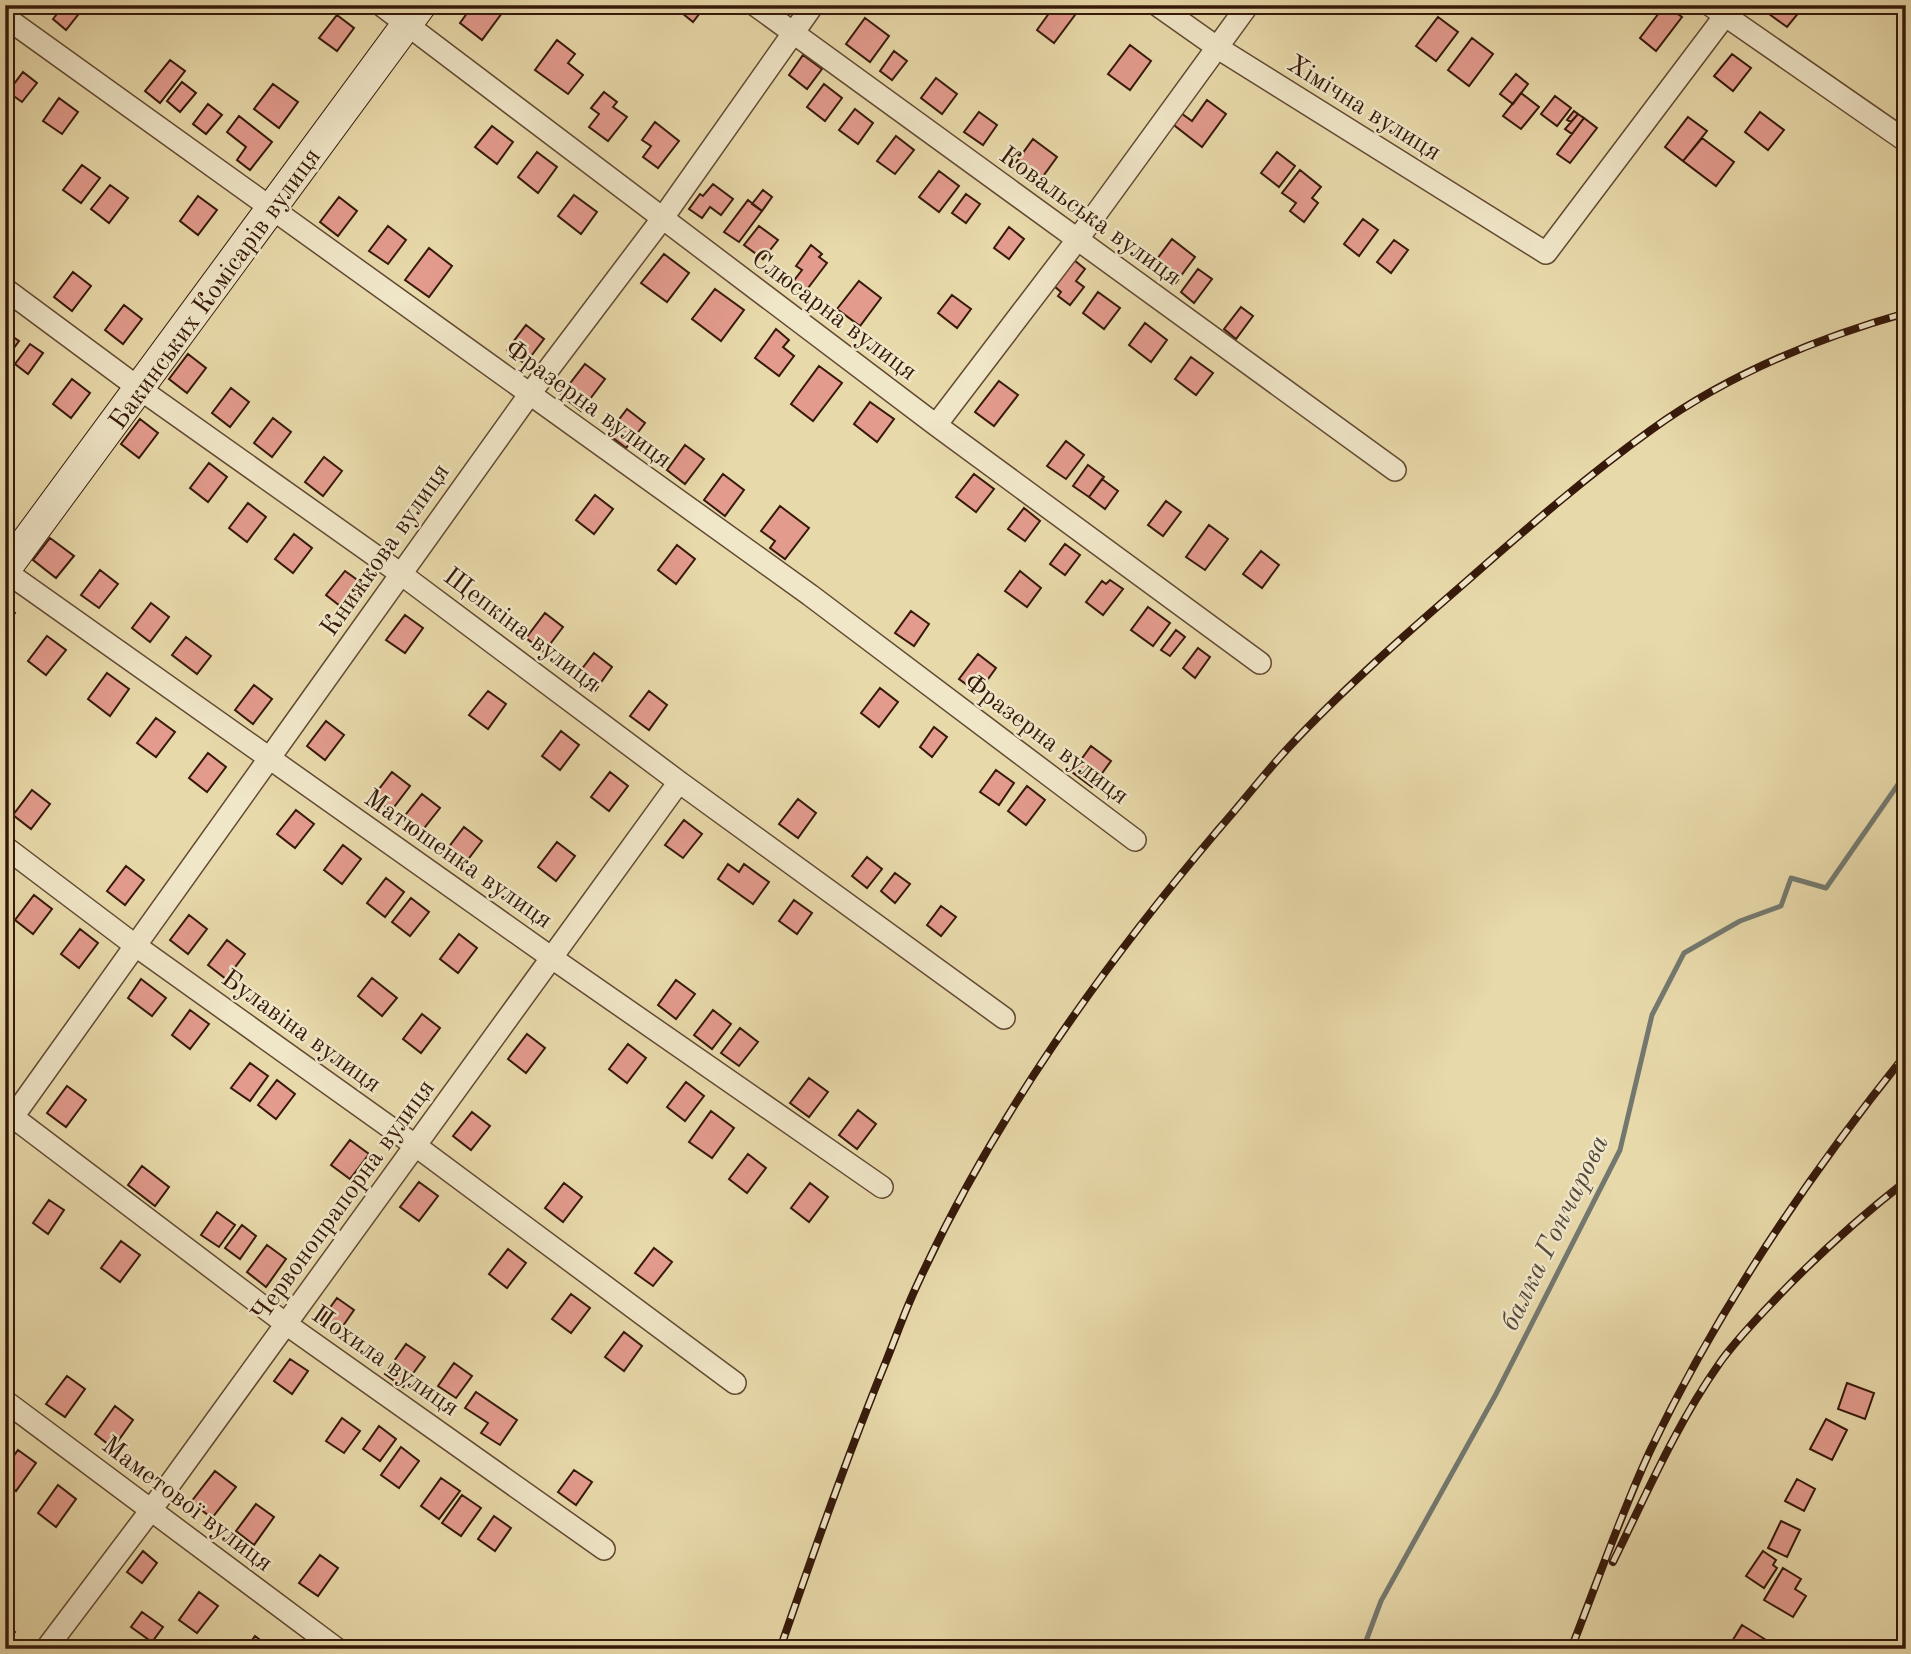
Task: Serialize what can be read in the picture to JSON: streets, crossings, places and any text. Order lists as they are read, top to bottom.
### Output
{
  "streets": {
    "street": [
      "Хімічна вулиця",
      "Ковальська вулиця",
      "Бакинських Комісарів вулиця",
      "Слюсарна вулиця",
      "Фразерна вулиця",
      "Книжкова вулиця",
      "Щепкіна вулиця",
      "Матюшенка вулиця",
      "Булавіна вулиця",
      "Червонопрапорна вулиця",
      "Похила вулиця",
      "Маметової вулиця"
    ]
  },
  "crossings": [
    ["Ковальська вулиця", "Книжкова вулиця"],
    ["Бакинських Комісарів вулиця", "Слюсарна вулиця"],
    ["Бакинських Комісарів вулиця", "Фразерна вулиця"],
    ["Бакинських Комісарів вулиця", "Щепкіна вулиця"],
    ["Бакинських Комісарів вулиця", "Матюшенка вулиця"],
    ["Слюсарна вулиця", "Книжкова вулиця"],
    ["Фразерна вулиця", "Книжкова вулиця"],
    ["Книжкова вулиця", "Щепкіна вулиця"],
    ["Книжкова вулиця", "Матюшенка вулиця"],
    ["Книжкова вулиця", "Булавіна вулиця"],
    ["Книжкова вулиця", "Похила вулиця"],
    ["Щепкіна вулиця", "Червонопрапорна вулиця"],
    ["Матюшенка вулиця", "Червонопрапорна вулиця"],
    ["Булавіна вулиця", "Червонопрапорна вулиця"],
    ["Червонопрапорна вулиця", "Похила вулиця"],
    ["Червонопрапорна вулиця", "Маметової вулиця"]
  ],
  "water": ["балка Гончарова"]
}
